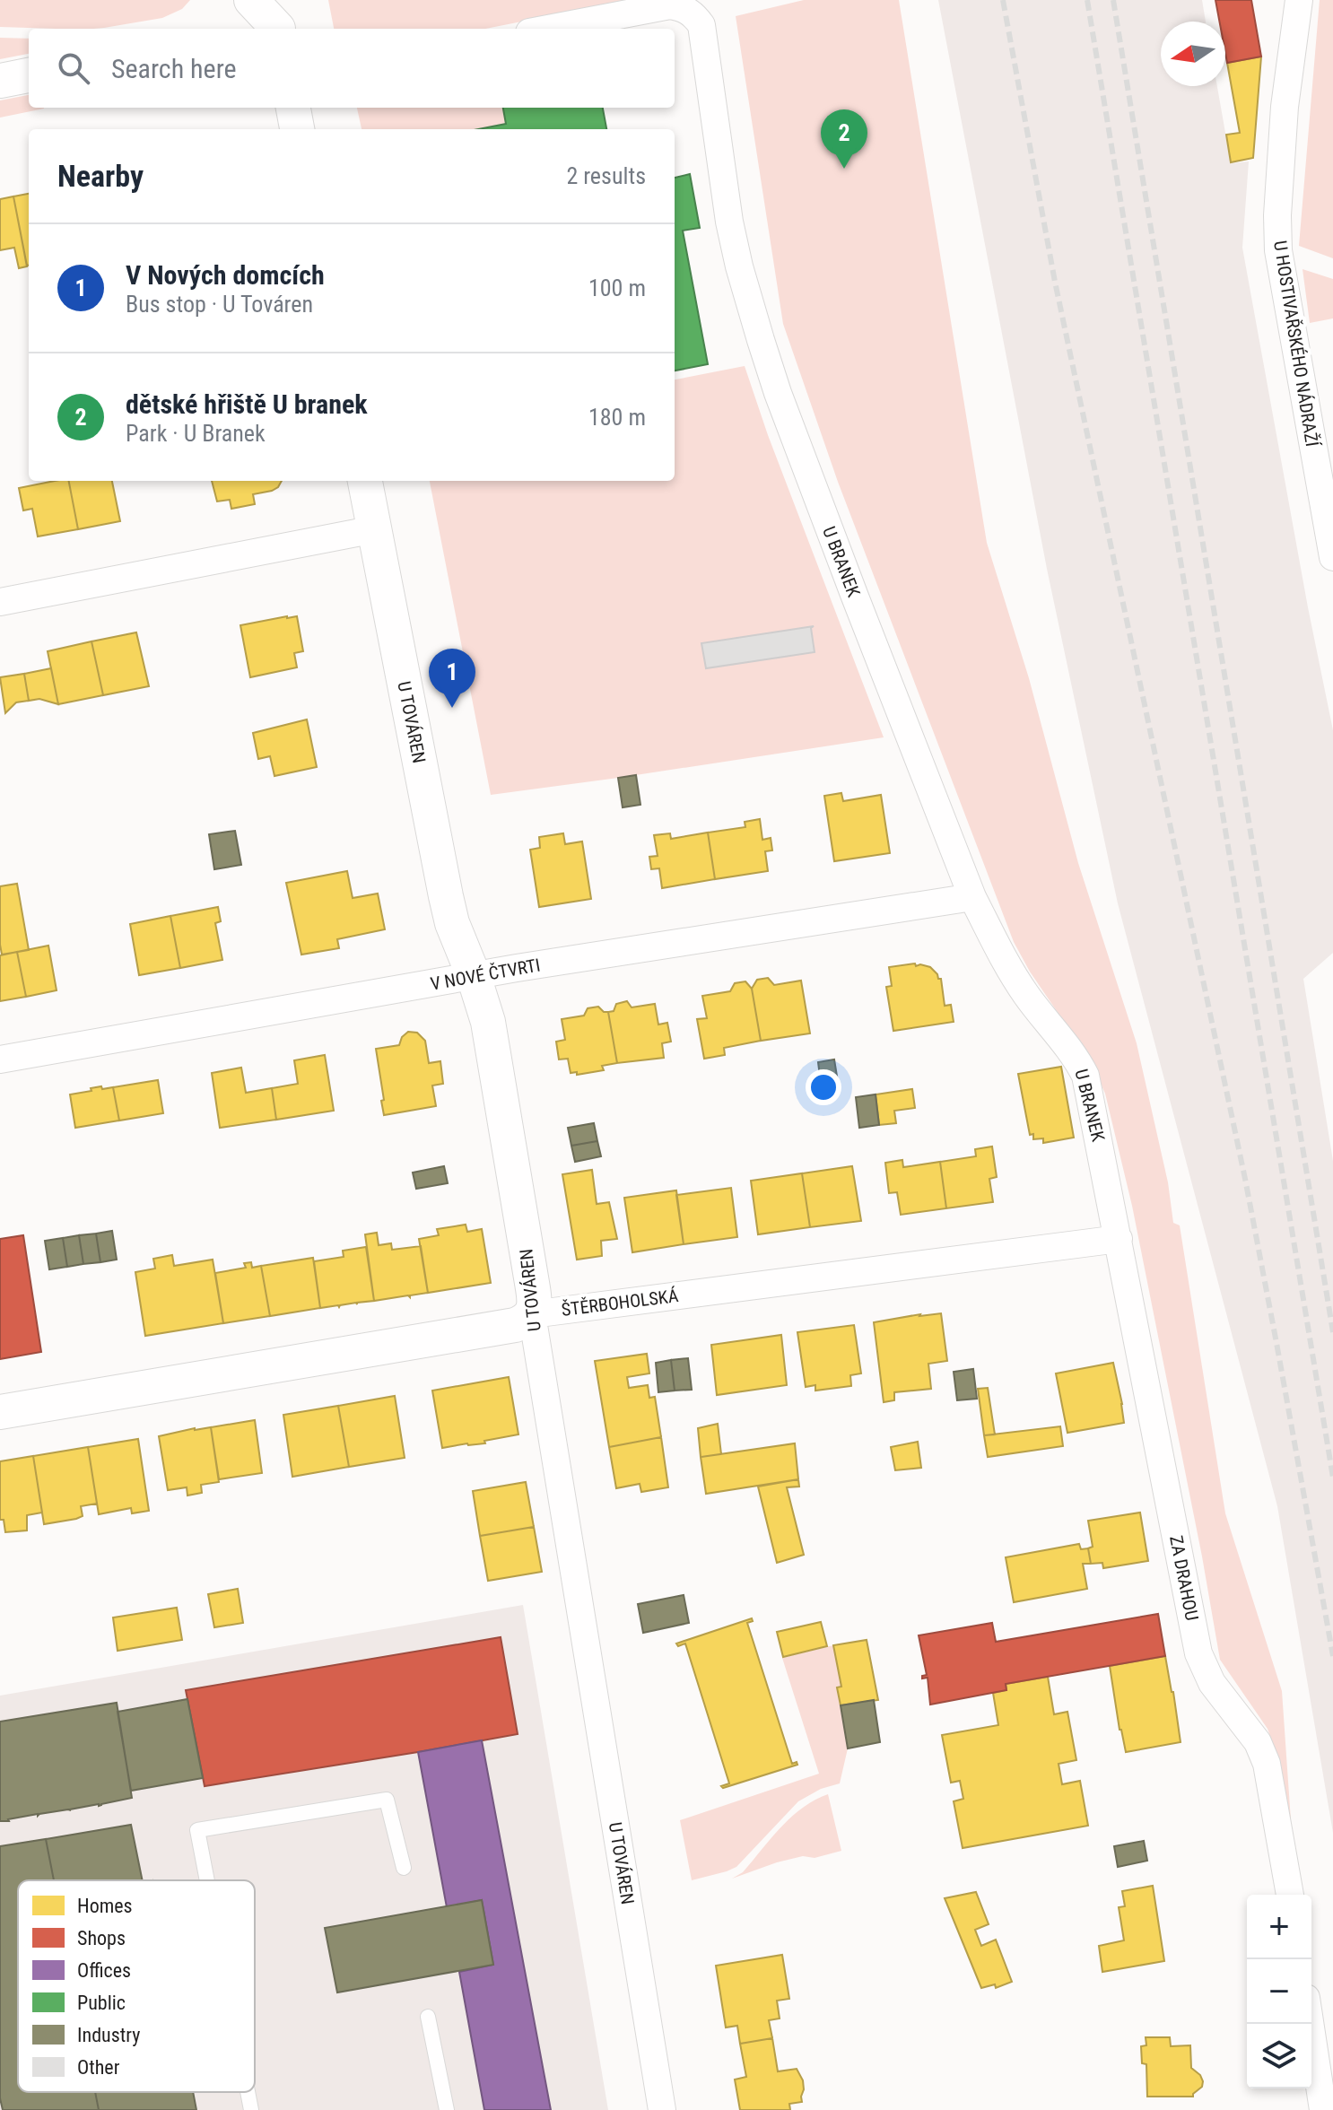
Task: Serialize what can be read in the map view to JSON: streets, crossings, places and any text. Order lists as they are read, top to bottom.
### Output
{
  "streets": {
    "street": [
      "U HOSTIVAŘSKÉHO NÁDRAŽÍ",
      "U BRANEK",
      "U TOVÁREN",
      "V NOVÉ ČTVRTI",
      "ŠTĚRBOHOLSKÁ",
      "ZA DRAHOU"
    ]
  },
  "crossings": [
    ["U BRANEK", "V NOVÉ ČTVRTI"],
    ["U BRANEK", "ŠTĚRBOHOLSKÁ"],
    ["U BRANEK", "ZA DRAHOU"],
    ["U TOVÁREN", "V NOVÉ ČTVRTI"],
    ["U TOVÁREN", "ŠTĚRBOHOLSKÁ"],
    ["ŠTĚRBOHOLSKÁ", "ZA DRAHOU"]
  ],
  "legend": [
    "Homes",
    "Shops",
    "Offices",
    "Public",
    "Industry",
    "Other"
  ],
  "north": "left",
  "page": {
    "search": "Search here",
    "pins": ["2", "1"],
    "heading": ["Nearby", "2 results"],
    "list": [
      {
        "mark": "1",
        "name": "V Nových domcích",
        "note": "Bus stop · U Továren",
        "value": "100 m"
      },
      {
        "mark": "2",
        "name": "dětské hřiště U branek",
        "note": "Park · U Branek",
        "value": "180 m"
      }
    ],
    "map_buttons": ["+", "−"]
  }
}
